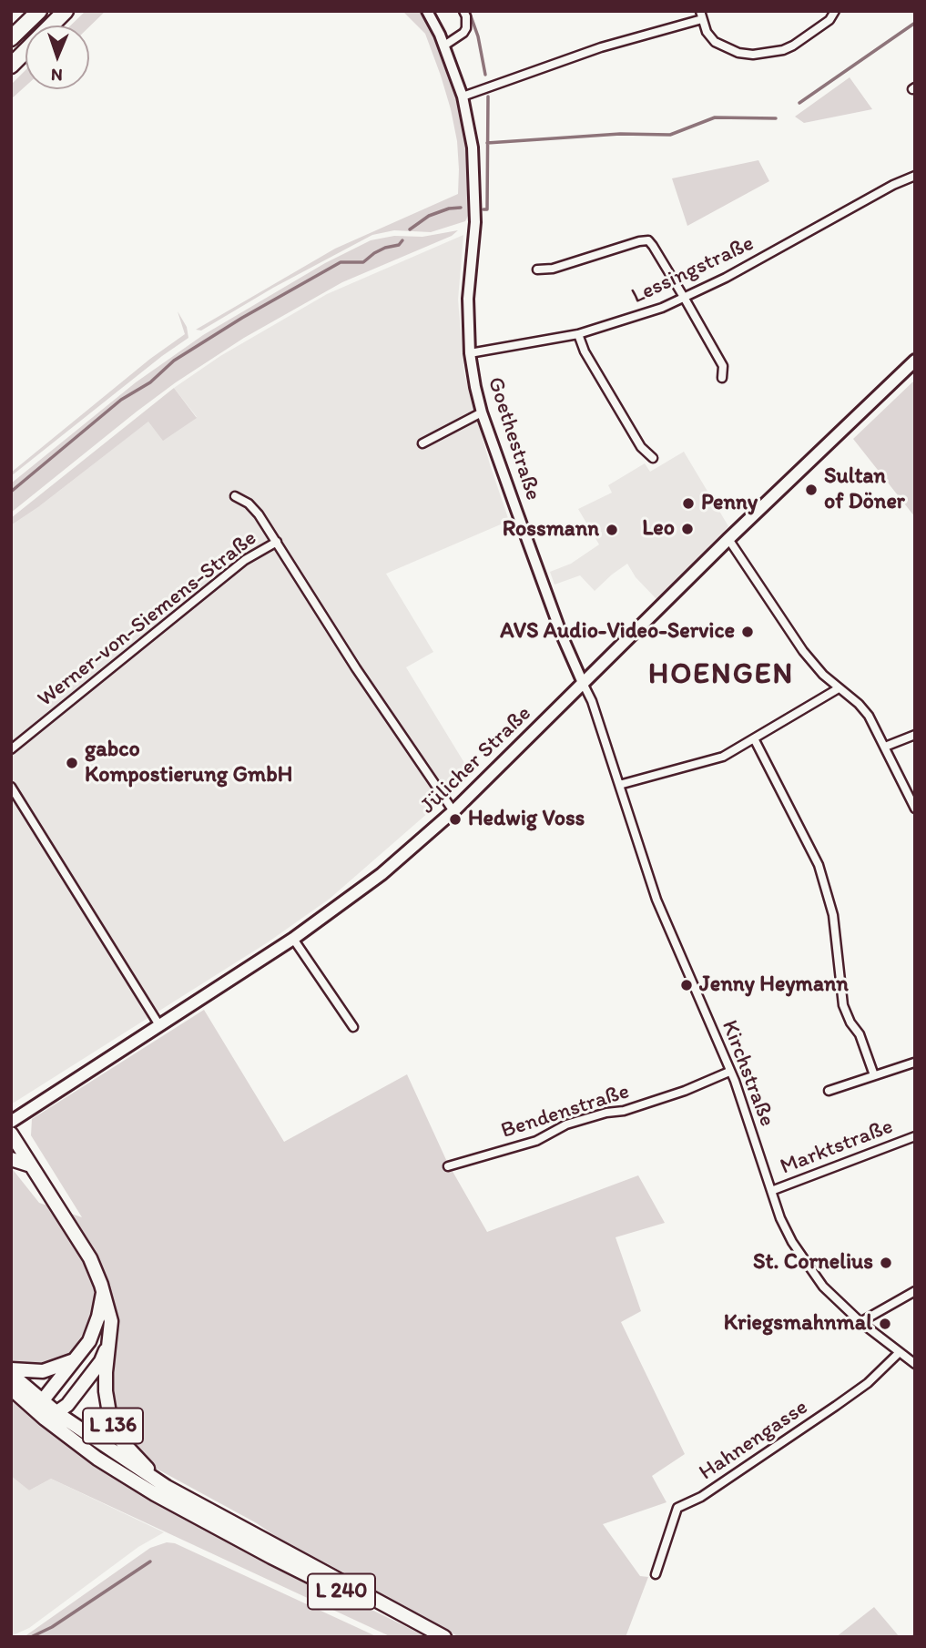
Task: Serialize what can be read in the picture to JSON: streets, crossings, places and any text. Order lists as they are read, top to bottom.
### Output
{
  "streets": {
    "main road": ["Jülicher Straße", "L 136", "L 240"],
    "street": [
      "Lessingstraße",
      "Goethestraße",
      "Werner-von-Siemens-Straße",
      "Kirchstraße",
      "Bendenstraße",
      "Marktstraße",
      "Hahnengasse"
    ]
  },
  "crossings": [
    ["Lessingstraße", "Goethestraße"],
    ["Goethestraße", "Jülicher Straße"],
    ["Goethestraße", "Kirchstraße"],
    ["Werner-von-Siemens-Straße", "Jülicher Straße"],
    ["Jülicher Straße", "Kirchstraße"],
    ["Kirchstraße", "Bendenstraße"],
    ["Kirchstraße", "Marktstraße"],
    ["Kirchstraße", "Hahnengasse"],
    ["L 136", "L 240"]
  ],
  "districts": ["HOENGEN"],
  "places": [
    "Sultan of Döner",
    "Penny",
    "Leo",
    "Rossmann",
    "AVS Audio-Video-Service",
    "gabco Kompostierung GmbH",
    "Hedwig Voss",
    "Jenny Heymann",
    "St. Cornelius",
    "Kriegsmahnmal"
  ],
  "north": "bottom"
}
